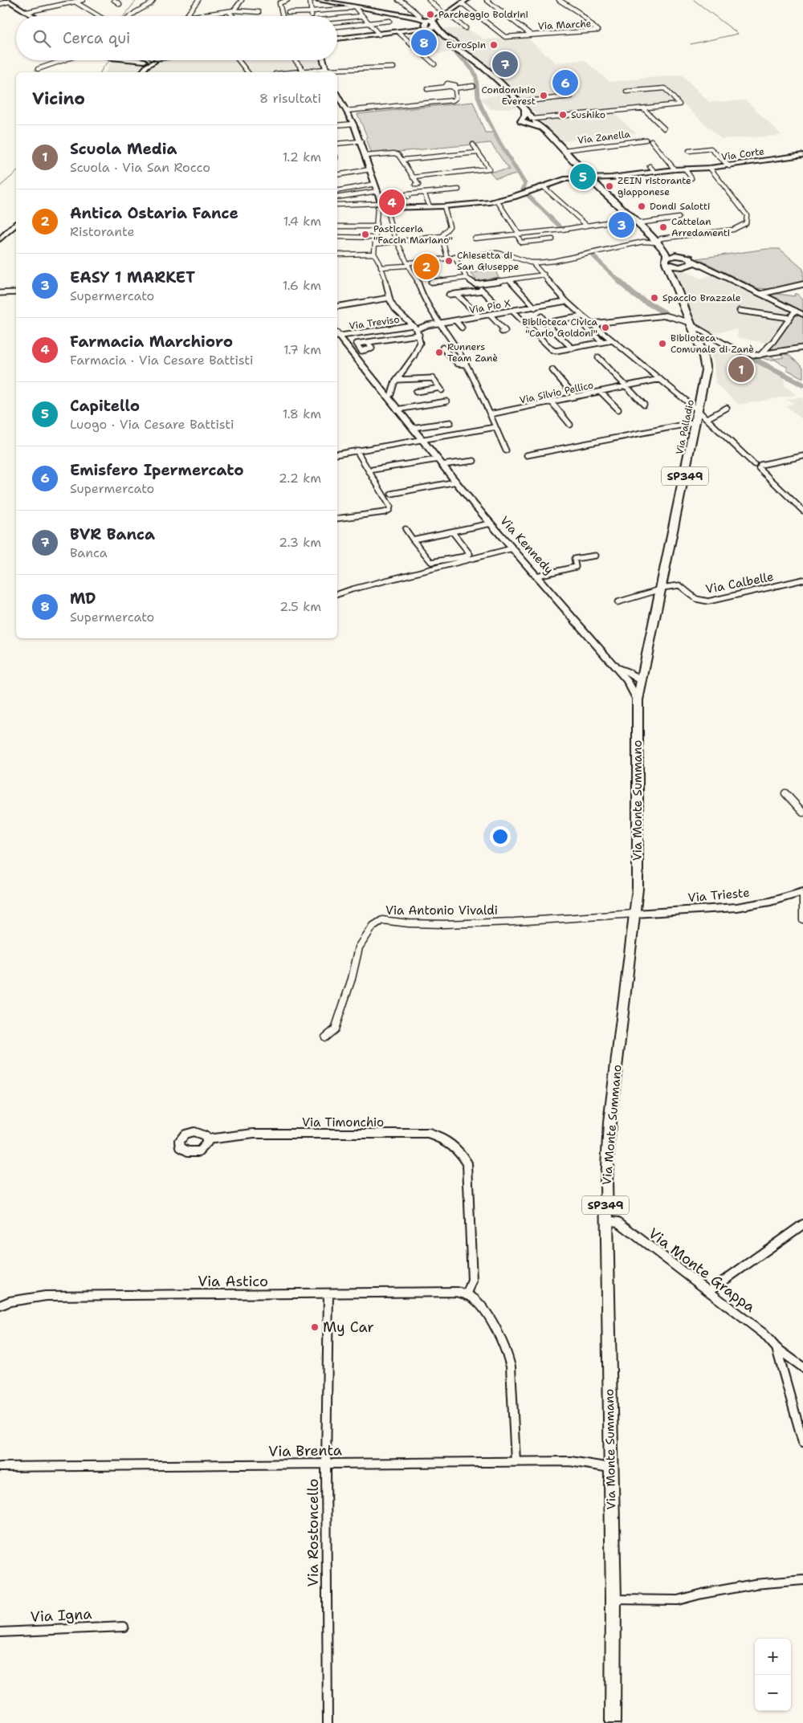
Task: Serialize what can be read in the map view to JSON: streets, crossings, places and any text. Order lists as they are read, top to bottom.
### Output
{
  "streets": {
    "main road": ["Via Palladio", "SP349", "Via Monte Summano"],
    "street": [
      "Via Marche",
      "Via Zanella",
      "Via Corte",
      "Via Pio X",
      "Via Treviso",
      "Via Silvio Pellico",
      "Via Kennedy",
      "Via Calbelle",
      "Via Trieste",
      "Via Antonio Vivaldi",
      "Via Timonchio",
      "Via Monte Grappa",
      "Via Astico",
      "Via Brenta",
      "Via Rostoncello",
      "Via Igna"
    ]
  },
  "crossings": [
    ["Via Palladio", "SP349"],
    ["Via Palladio", "Via Calbelle"],
    ["Via Palladio", "Via Monte Summano"],
    ["Via Kennedy", "Via Monte Summano"],
    ["Via Monte Summano", "Via Trieste"],
    ["Via Monte Summano", "Via Antonio Vivaldi"],
    ["Via Monte Summano", "Via Monte Grappa"],
    ["Via Monte Summano", "Via Brenta"],
    ["Via Trieste", "Via Antonio Vivaldi"],
    ["Via Timonchio", "Via Astico"],
    ["Via Astico", "Via Rostoncello"],
    ["Via Brenta", "Via Rostoncello"]
  ],
  "places": [
    "Parcheggio Boldrini",
    "EuroSpin",
    "Condominio Everest",
    "Sushiko",
    "ZEIN ristorante giapponese",
    "Dondi Salotti",
    "Cattelan Arredamenti",
    "Pasticceria \"Faccin Mariano\"",
    "Chiesetta di San Giuseppe",
    "Spaccio Brazzale",
    "Biblioteca Civica \"Carlo Goldoni\"",
    "Biblioteca Comunale di Zanè",
    "Runners Team Zanè",
    "My Car"
  ],
  "page": {
    "search": "Cerca qui",
    "pins": [
      "8",
      "7",
      "6",
      "5",
      "4",
      "3",
      "2",
      "1"
    ],
    "heading": ["Vicino", "8 risultati"],
    "list": [
      {
        "mark": "1",
        "name": "Scuola Media",
        "note": "Scuola · Via San Rocco",
        "value": "1.2 km"
      },
      {
        "mark": "2",
        "name": "Antica Ostaria Fance",
        "note": "Ristorante",
        "value": "1.4 km"
      },
      {
        "mark": "3",
        "name": "EASY 1 MARKET",
        "note": "Supermercato",
        "value": "1.6 km"
      },
      {
        "mark": "4",
        "name": "Farmacia Marchioro",
        "note": "Farmacia · Via Cesare Battisti",
        "value": "1.7 km"
      },
      {
        "mark": "5",
        "name": "Capitello",
        "note": "Luogo · Via Cesare Battisti",
        "value": "1.8 km"
      },
      {
        "mark": "6",
        "name": "Emisfero Ipermercato",
        "note": "Supermercato",
        "value": "2.2 km"
      },
      {
        "mark": "7",
        "name": "BVR Banca",
        "note": "Banca",
        "value": "2.3 km"
      },
      {
        "mark": "8",
        "name": "MD",
        "note": "Supermercato",
        "value": "2.5 km"
      }
    ],
    "map_buttons": ["+", "−"]
  }
}
